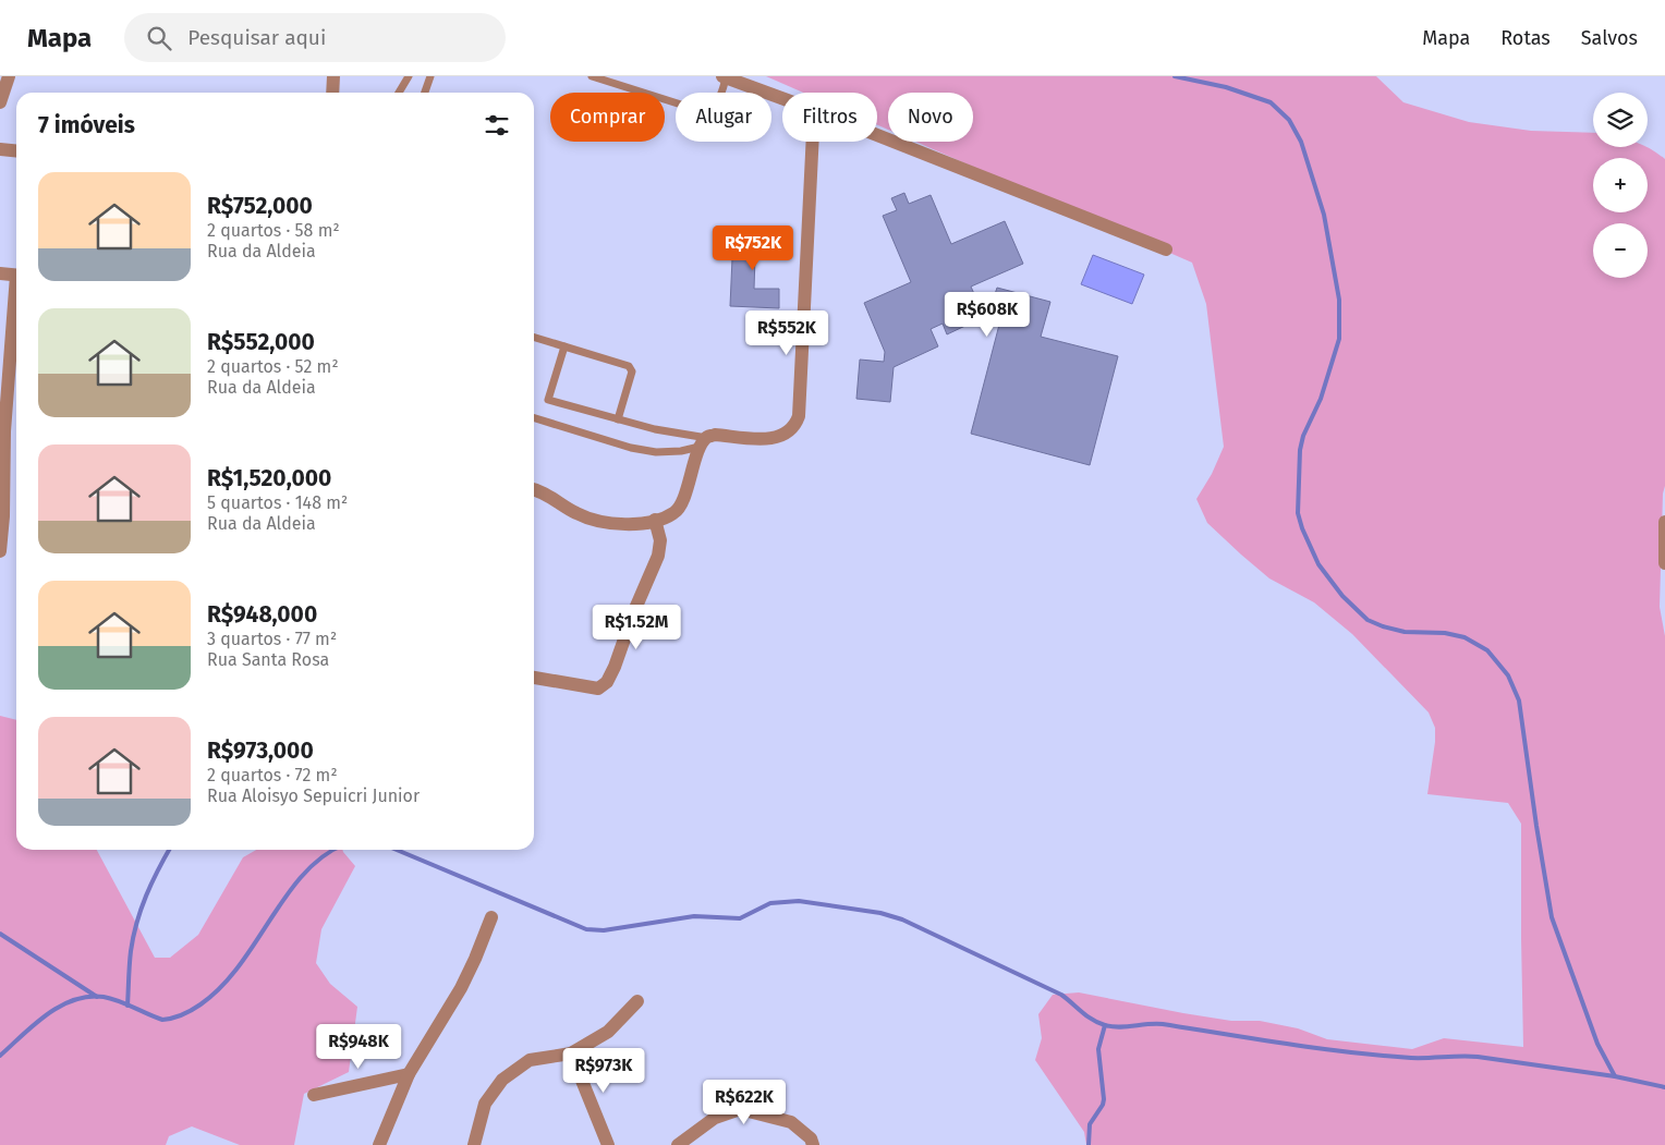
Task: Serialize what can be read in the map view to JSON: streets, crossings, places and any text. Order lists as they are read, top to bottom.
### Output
{
  "page": {
    "header": "Mapa",
    "search": "Pesquisar aqui",
    "nav": ["Mapa", "Rotas", "Salvos"],
    "map_buttons": ["+", "−"],
    "chip": [
      "Comprar",
      "Alugar",
      "Filtros",
      "Novo"
    ],
    "heading": "7 imóveis",
    "list": [
      {
        "name": "R$752,000",
        "note": "2 quartos · 58 m² · Rua da Aldeia"
      },
      {
        "name": "R$552,000",
        "note": "2 quartos · 52 m² · Rua da Aldeia"
      },
      {
        "name": "R$1,520,000",
        "note": "5 quartos · 148 m² · Rua da Aldeia"
      },
      {
        "name": "R$948,000",
        "note": "3 quartos · 77 m² · Rua Santa Rosa"
      },
      {
        "name": "R$973,000",
        "note": "2 quartos · 72 m² · Rua Aloisyo Sepuicri Junior"
      }
    ],
    "price": [
      "R$752K",
      "R$608K",
      "R$552K",
      "R$1.52M",
      "R$948K",
      "R$973K",
      "R$622K"
    ]
  }
}
